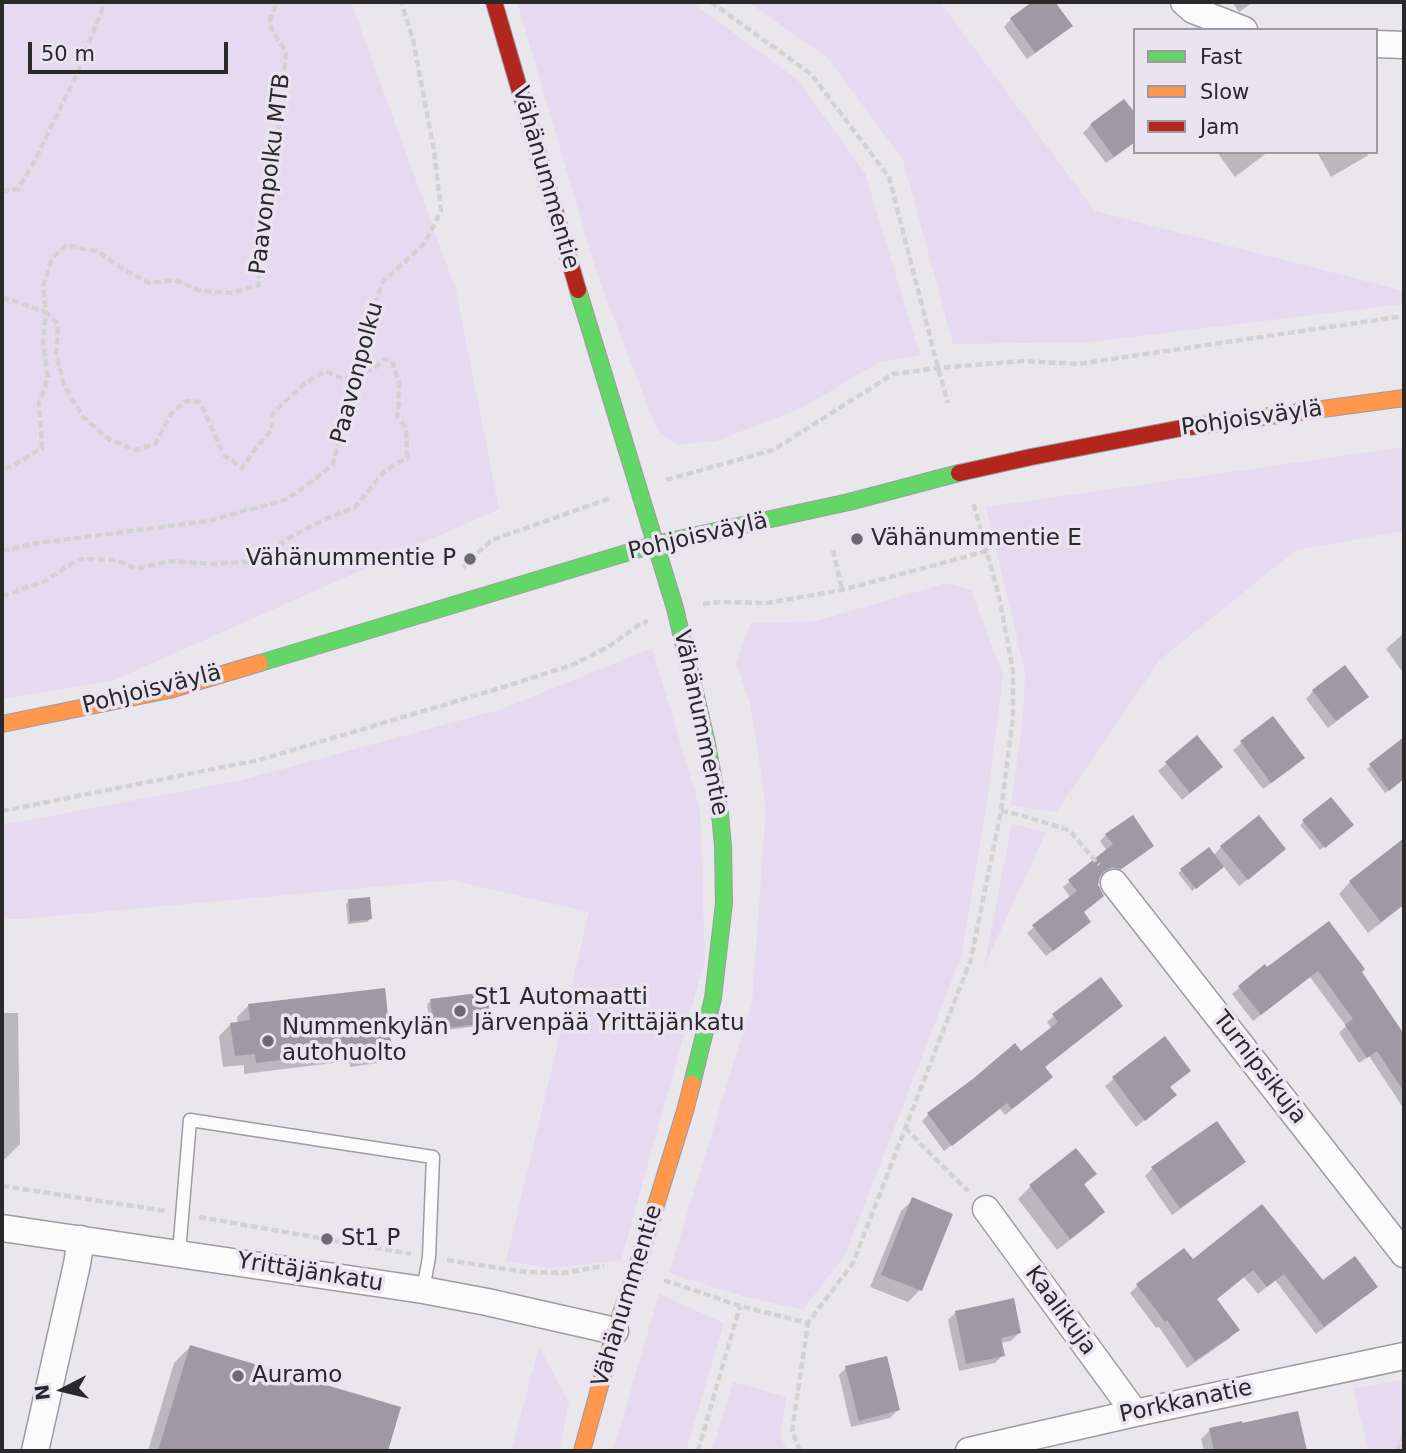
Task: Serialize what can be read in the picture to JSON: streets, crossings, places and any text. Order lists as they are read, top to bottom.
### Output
{
  "streets": {
    "main road": ["Vähänummentie", "Pohjoisväylä"],
    "street": [
      "Turnipsikuja",
      "Yrittäjänkatu",
      "Kaalikuja",
      "Porkkanatie"
    ],
    "path": ["Paavonpolku MTB", "Paavonpolku"]
  },
  "crossings": [
    ["Paavonpolku MTB", "Paavonpolku"],
    ["Vähänummentie", "Pohjoisväylä"],
    ["Vähänummentie", "Yrittäjänkatu"],
    ["Kaalikuja", "Porkkanatie"]
  ],
  "places": [
    "Vähänummentie E",
    "Vähänummentie P",
    "St1 Automaatti Järvenpää Yrittäjänkatu",
    "Nummenkylän autohuolto",
    "St1 P",
    "Auramo"
  ],
  "legend": ["Fast", "Slow", "Jam"],
  "scale_bar": "50 m",
  "north": "left"
}
